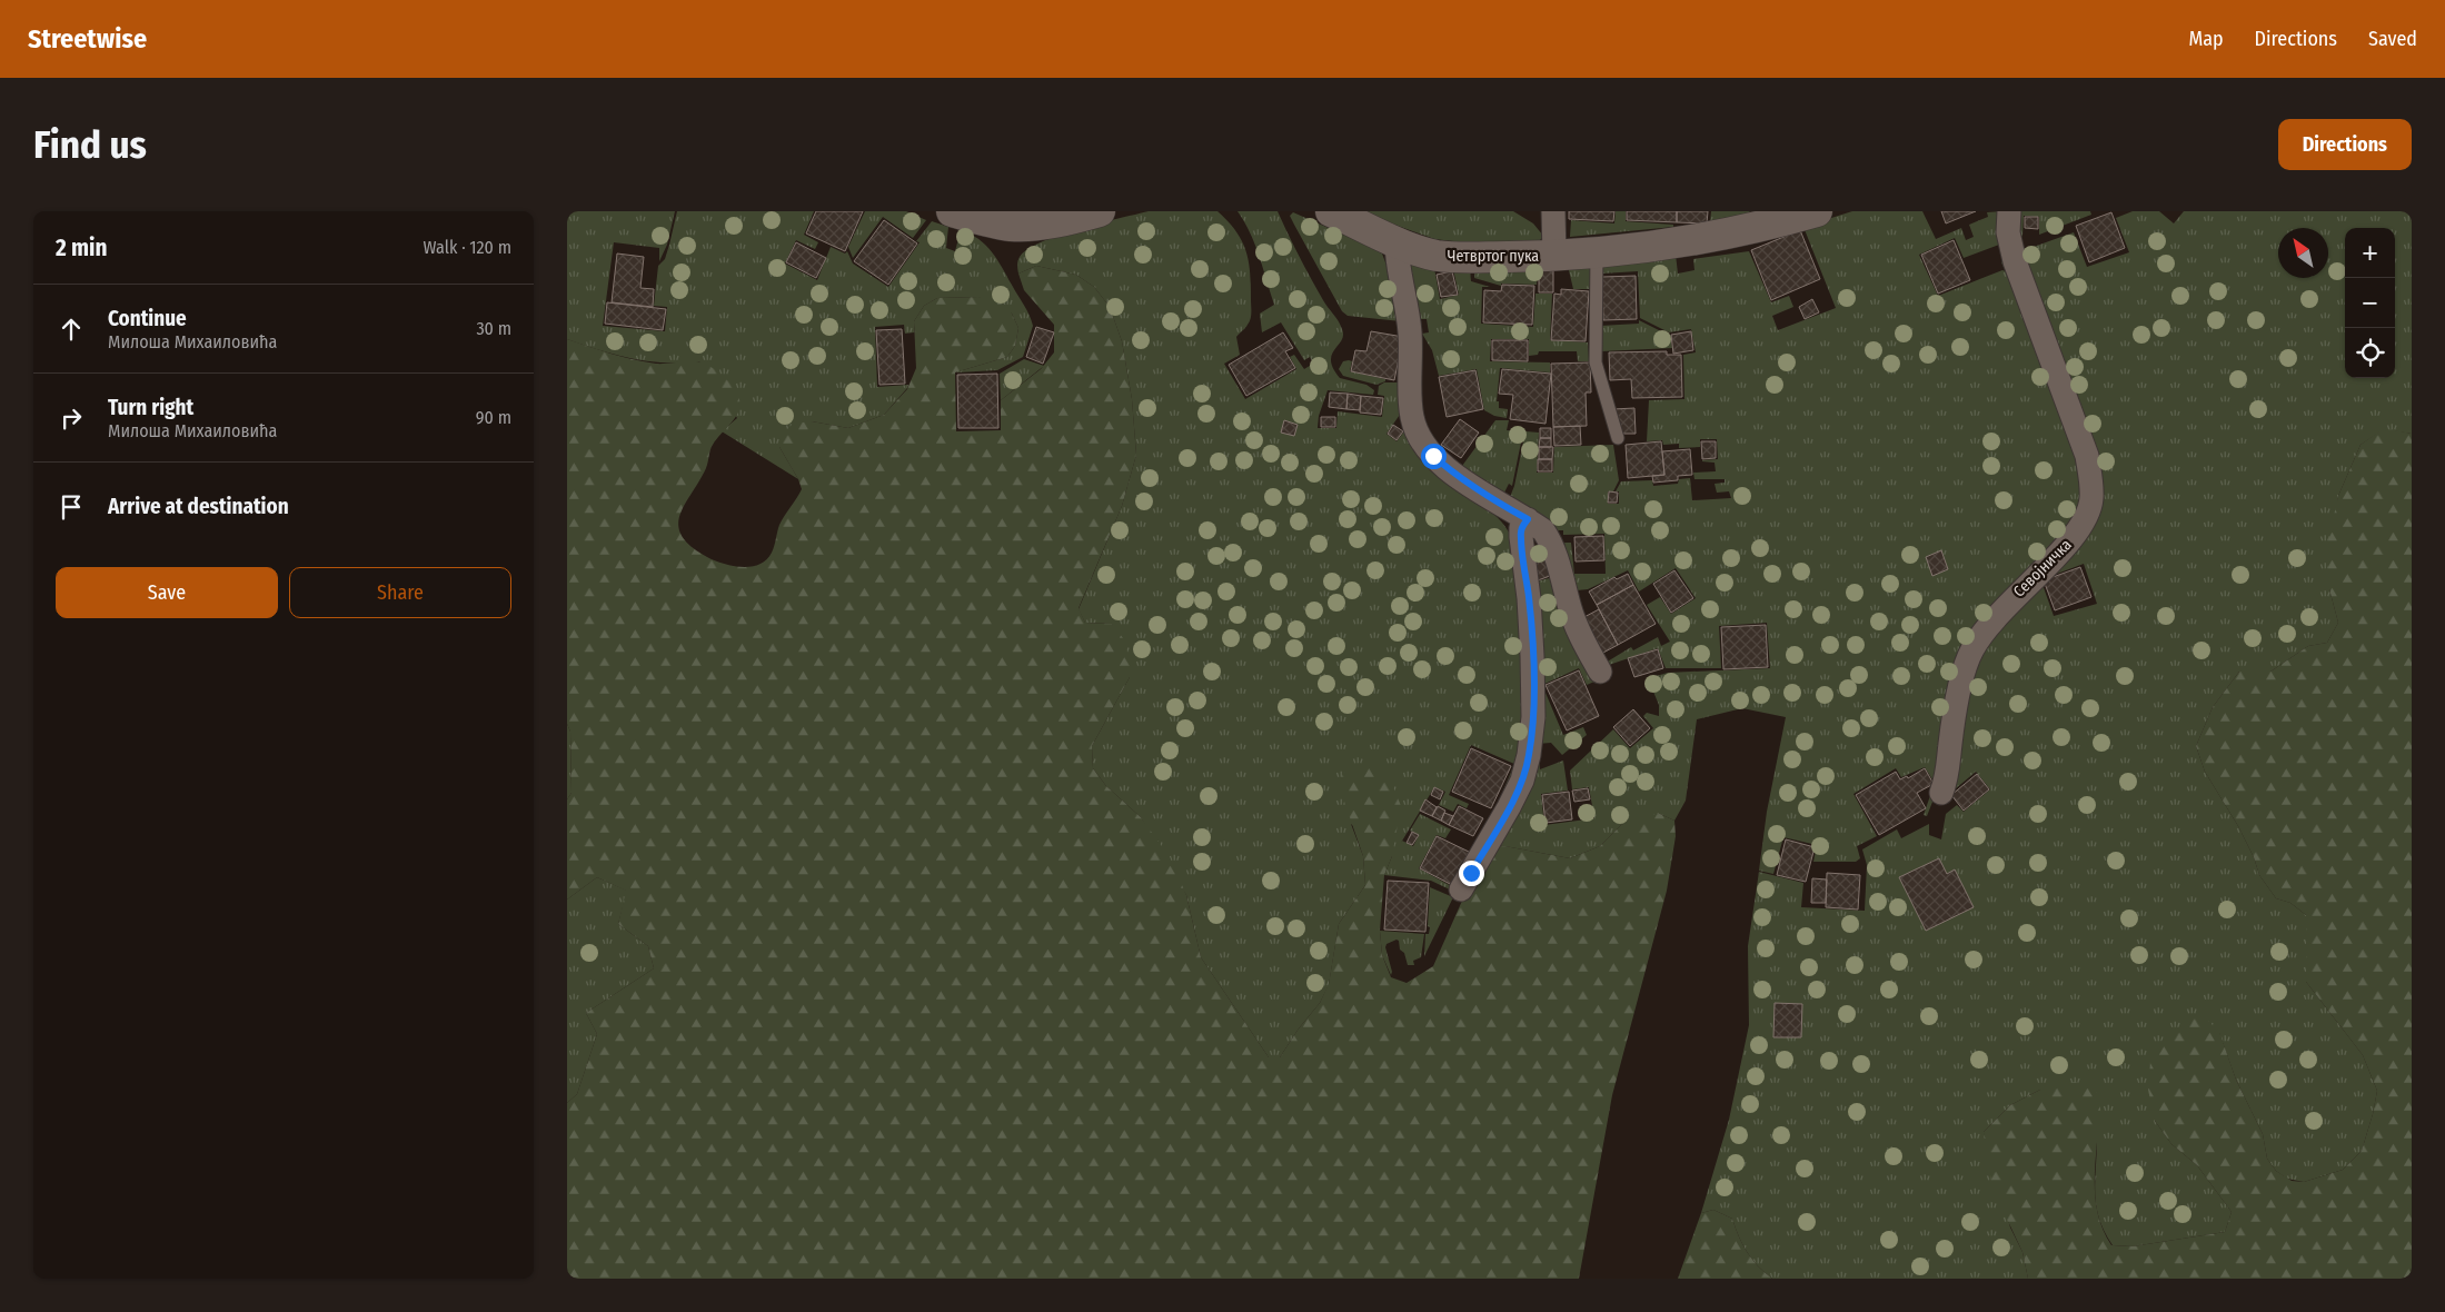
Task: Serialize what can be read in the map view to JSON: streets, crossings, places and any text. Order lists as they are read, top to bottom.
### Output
{
  "streets": {
    "street": ["Четвртог пука", "Севојничка"]
  },
  "north": "top left",
  "page": {
    "header": "Streetwise",
    "nav": ["Map", "Directions", "Saved"],
    "buttons": [
      "Directions",
      ["Save", "Share"]
    ],
    "title": "Find us",
    "heading": ["2 min", "Walk · 120 m"],
    "map_buttons": ["+", "−"],
    "list": [
      ["Continue", "Милоша Михаиловића", "30 m"],
      ["Turn right", "Милоша Михаиловића", "90 m"],
      "Arrive at destination"
    ]
  }
}
